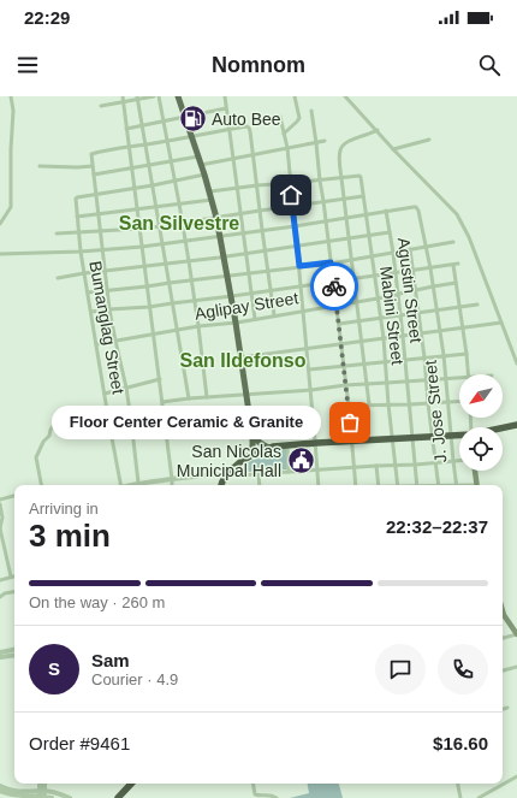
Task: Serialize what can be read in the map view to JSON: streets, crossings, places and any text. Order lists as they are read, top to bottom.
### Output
{
  "streets": {
    "street": [
      "Agustin Street",
      "Aglipay Street",
      "Mabini Street",
      "Bumanglag Street",
      "J. Jose Street"
    ]
  },
  "crossings": [
    ["Agustin Street", "Aglipay Street"],
    ["Agustin Street", "J. Jose Street"],
    ["Aglipay Street", "Mabini Street"],
    ["Aglipay Street", "Bumanglag Street"],
    ["Aglipay Street", "J. Jose Street"]
  ],
  "districts": ["San Silvestre", "San Ildefonso"],
  "places": {
    "fuel station": ["Auto Bee"],
    "other": ["Floor Center Ceramic & Granite"],
    "public building": ["San Nicolas Municipal Hall"]
  },
  "north": "bottom left",
  "page": {
    "status": "22:29",
    "header": "Nomnom",
    "bubble": "Floor Center Ceramic & Granite",
    "heading": ["3 min", "Arriving in", "22:32–22:37"],
    "panel": [
      "Sam",
      "Courier · 4.9",
      "Order #9461",
      "$16.60"
    ],
    "bar": "On the way · 260 m",
    "round": "S"
  }
}
